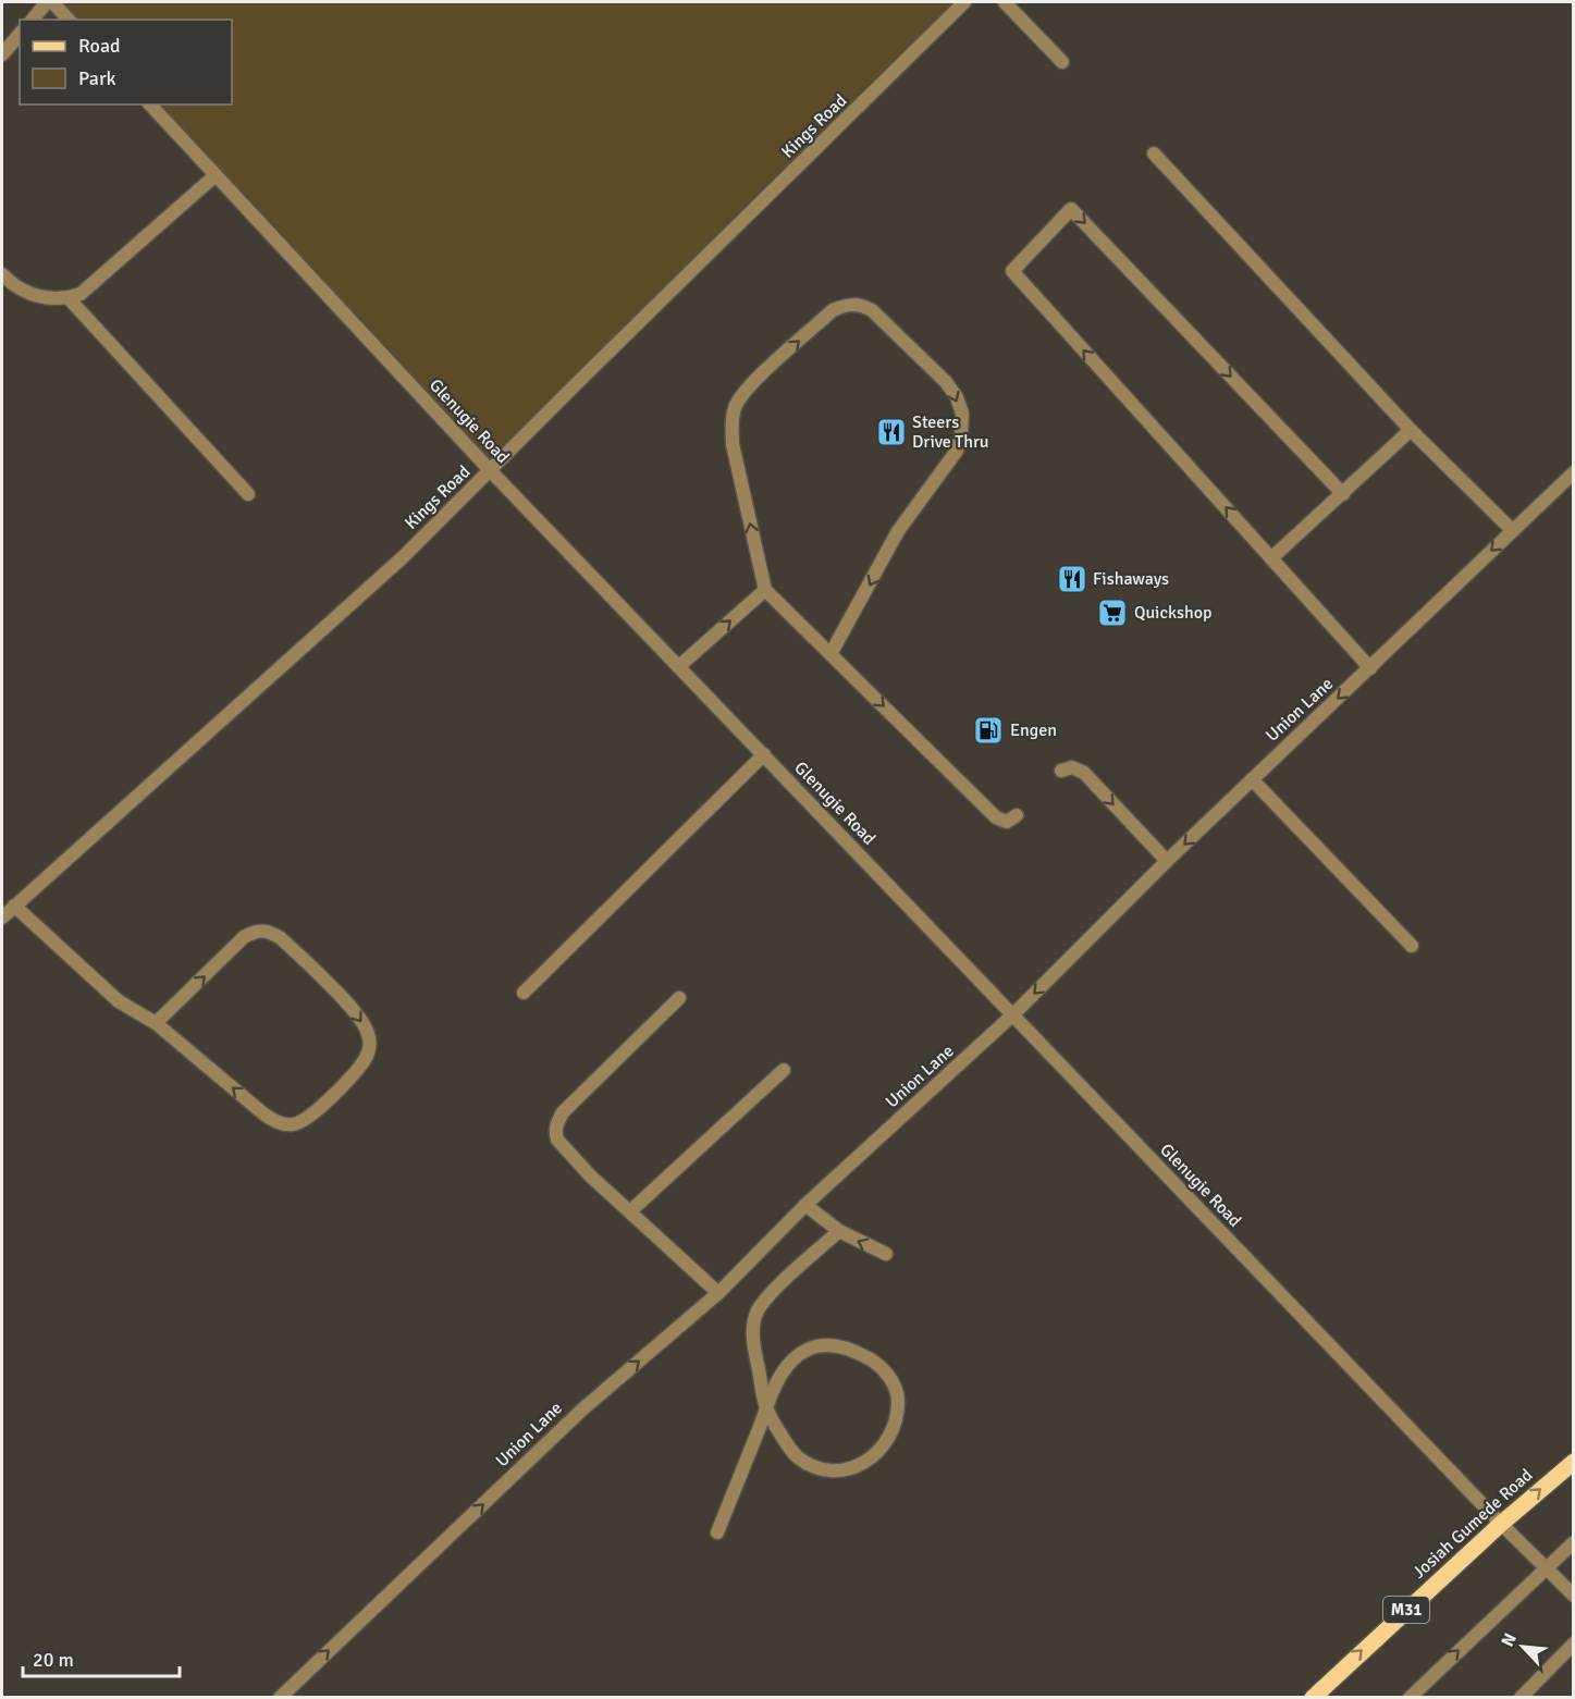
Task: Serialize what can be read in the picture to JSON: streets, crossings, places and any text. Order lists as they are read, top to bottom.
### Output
{
  "streets": {
    "main road": ["Josiah Gumede Road", "M31"],
    "street": ["Kings Road", "Glenugie Road", "Union Lane"]
  },
  "crossings": [
    ["Kings Road", "Glenugie Road"],
    ["Glenugie Road", "Union Lane"],
    ["Glenugie Road", "Josiah Gumede Road"]
  ],
  "one_way": ["Josiah Gumede Road"],
  "places": {
    "restaurant": ["Steers Drive Thru", "Fishaways"],
    "supermarket": ["Quickshop"],
    "fuel station": ["Engen"]
  },
  "legend": ["Road", "Park"],
  "scale_bar": "20 m",
  "north": "top left"
}
